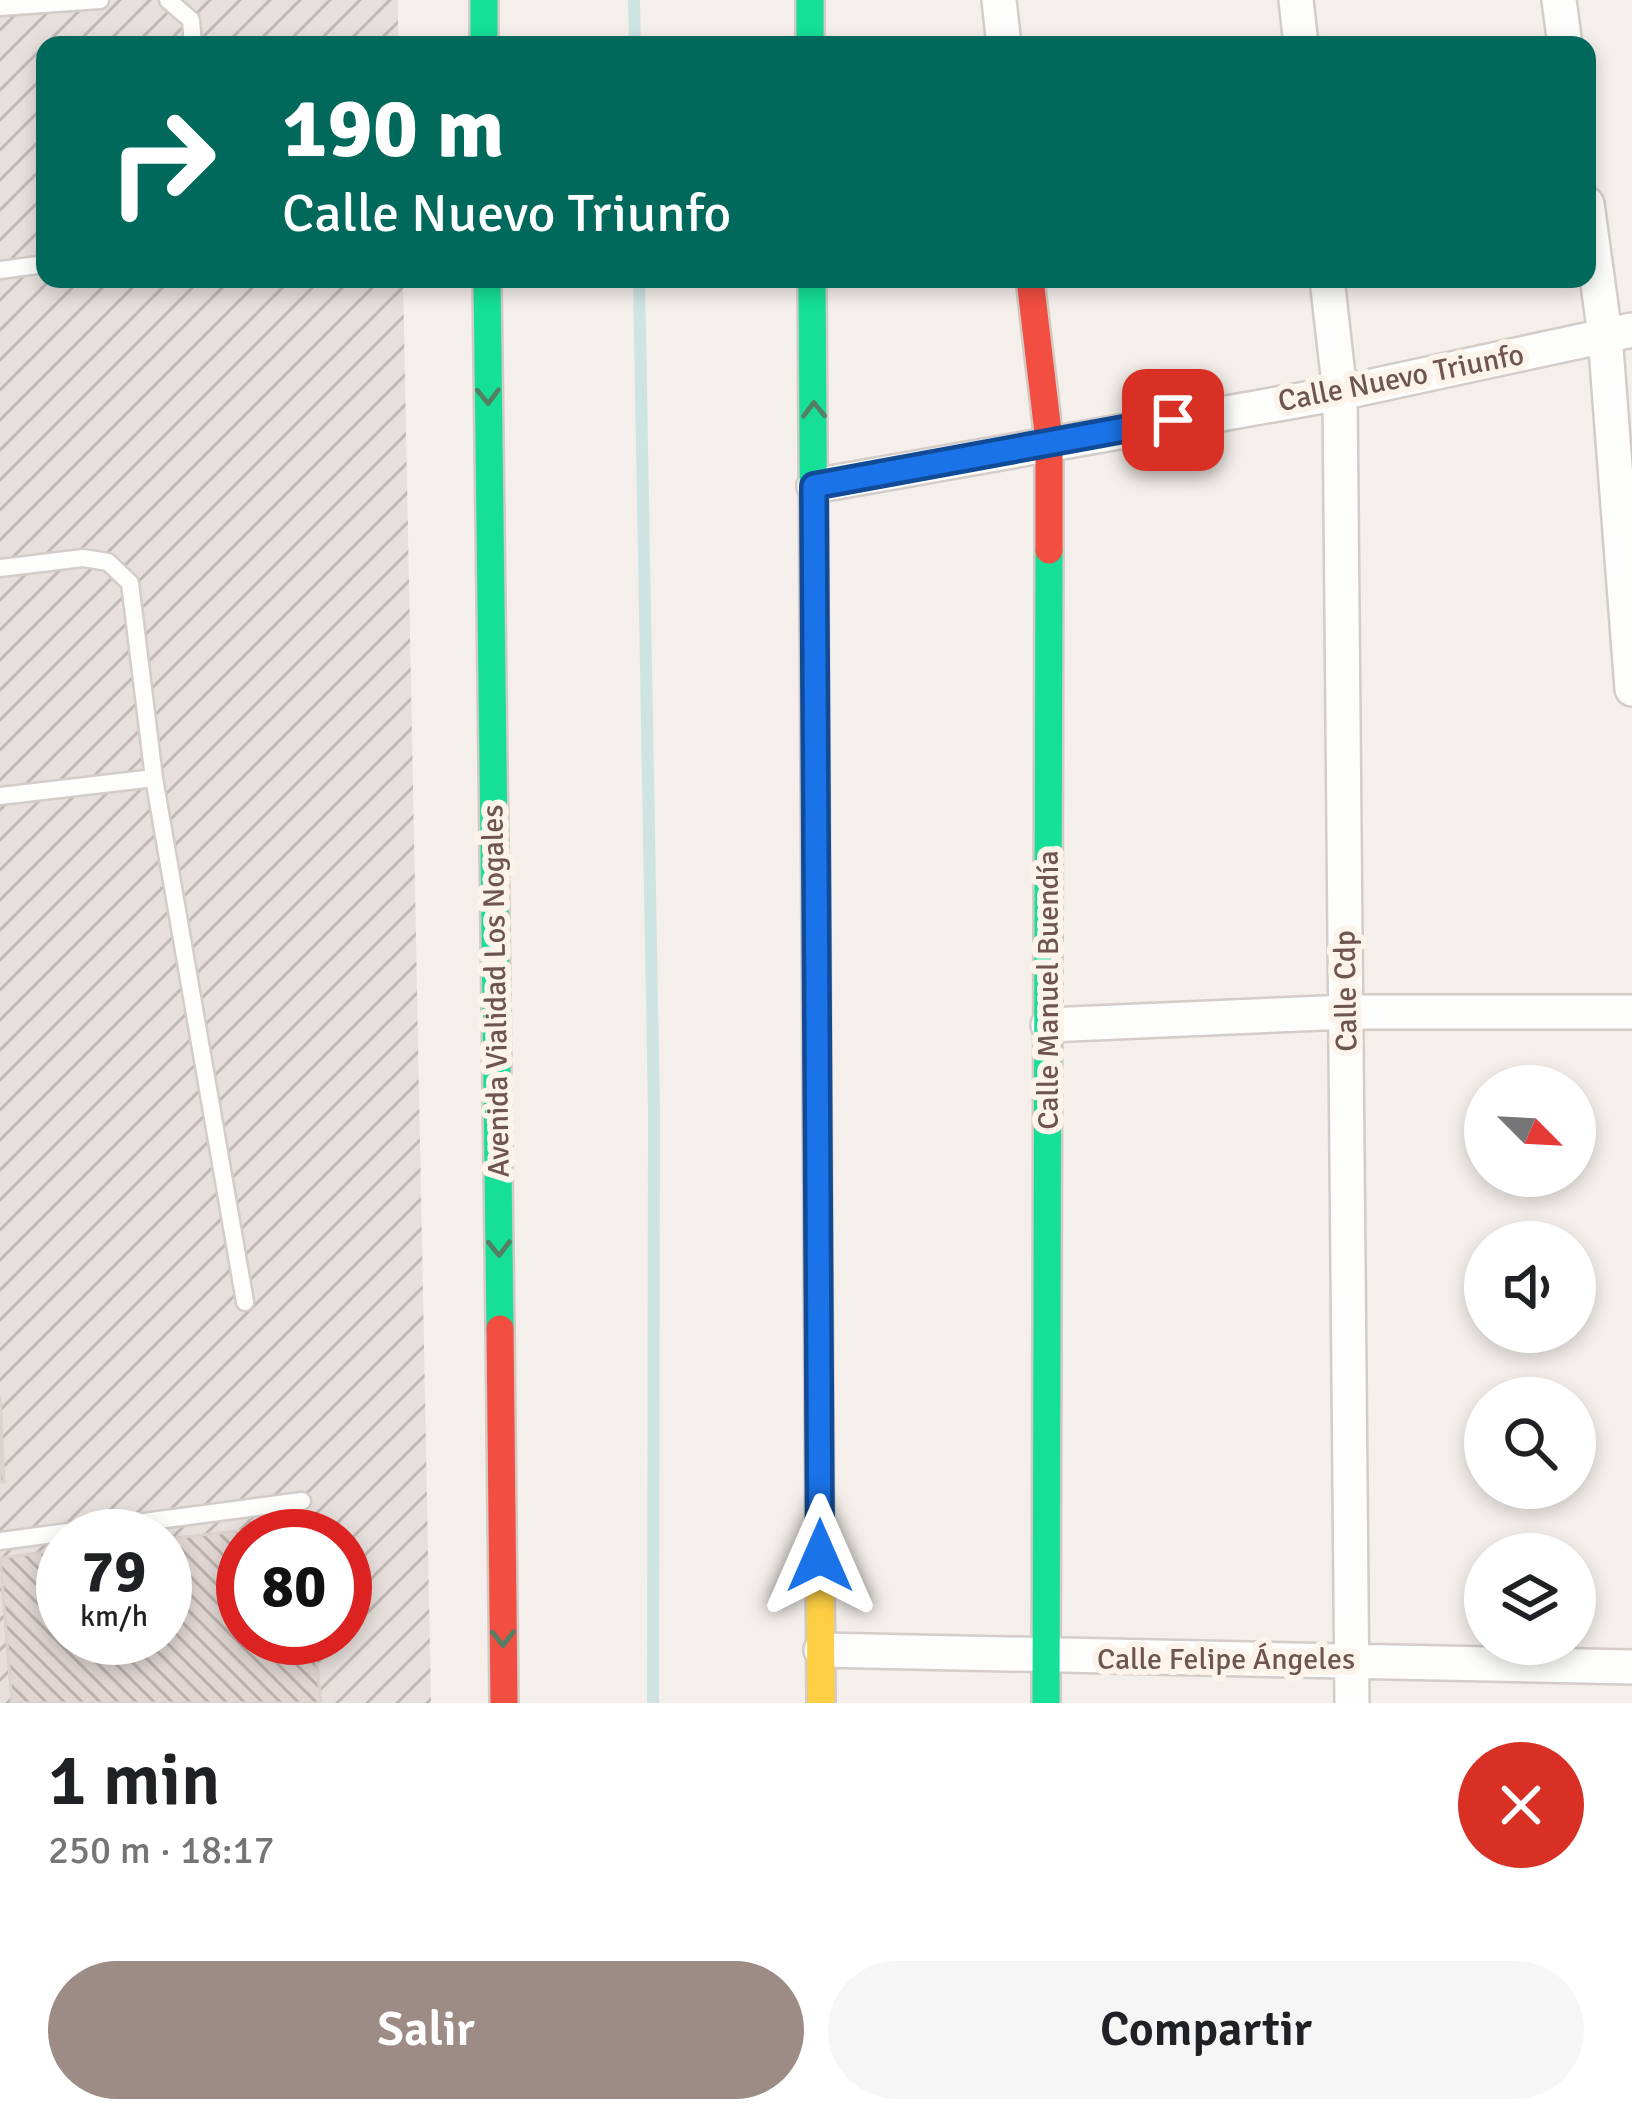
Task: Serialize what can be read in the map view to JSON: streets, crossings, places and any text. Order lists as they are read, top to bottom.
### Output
{
  "streets": {
    "main road": ["Calle Manuel Buendía", "Avenida Vialidad Los Nogales"],
    "street": ["Calle Nuevo Triunfo", "Calle Cdp", "Calle Felipe Ángeles"]
  },
  "crossings": [
    ["Calle Nuevo Triunfo", "Calle Manuel Buendía"],
    ["Calle Nuevo Triunfo", "Calle Cdp"],
    ["Calle Manuel Buendía", "Calle Felipe Ángeles"],
    ["Calle Cdp", "Calle Felipe Ángeles"]
  ],
  "one_way": ["Avenida Vialidad Los Nogales"],
  "north": "bottom right",
  "page": {
    "turn": ["190 m", "Calle Nuevo Triunfo"],
    "speed": "79 km/h",
    "limit": "80",
    "heading": ["1 min", "250 m · 18:17"],
    "buttons": ["Salir", "Compartir"]
  }
}
